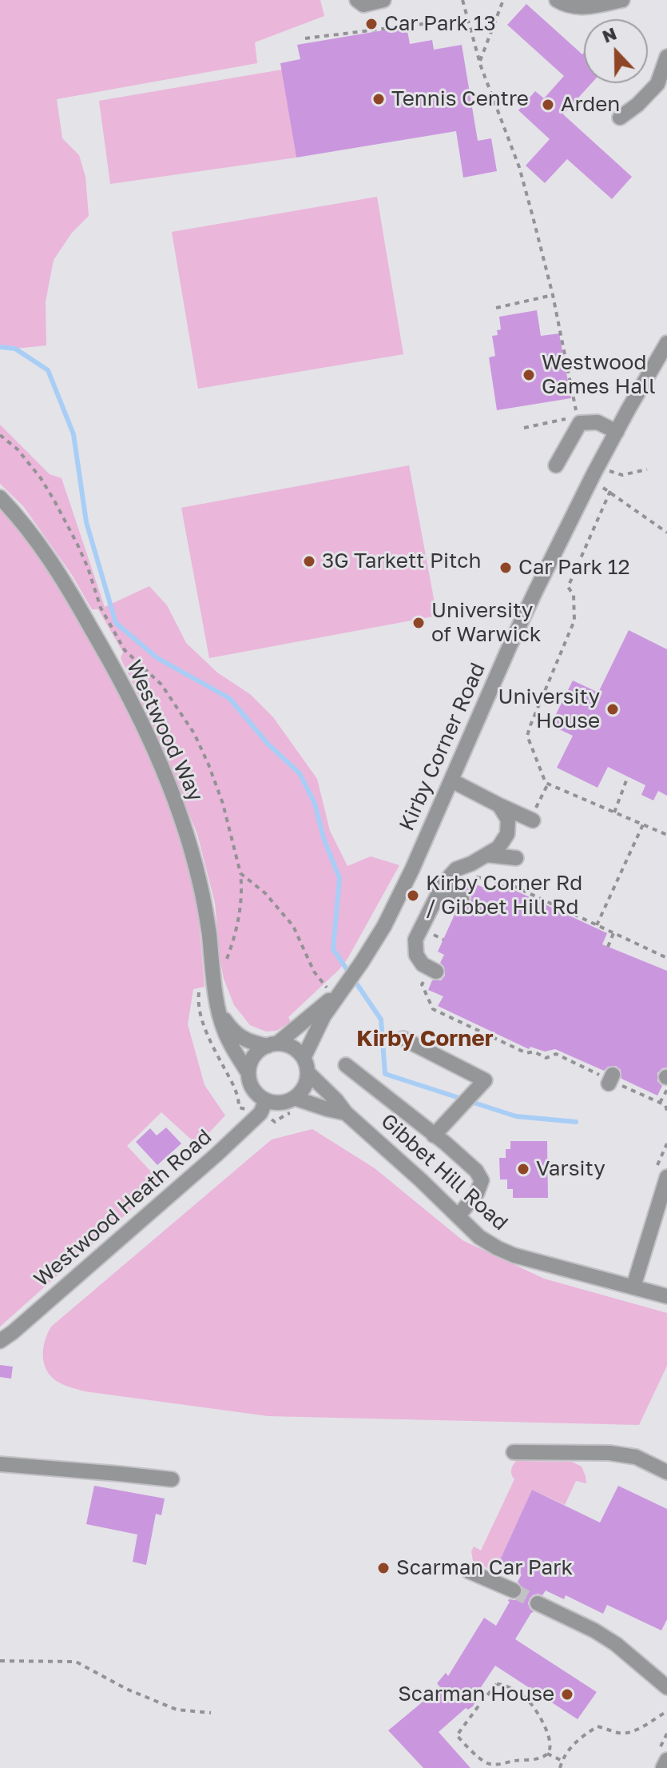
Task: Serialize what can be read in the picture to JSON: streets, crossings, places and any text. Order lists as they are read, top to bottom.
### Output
{
  "streets": {
    "street": [
      "Westwood Way",
      "Kirby Corner Road",
      "Gibbet Hill Road",
      "Westwood Heath Road"
    ]
  },
  "crossings": [
    ["Westwood Way", "Kirby Corner Road"],
    ["Westwood Way", "Gibbet Hill Road"],
    ["Westwood Way", "Westwood Heath Road"],
    ["Kirby Corner Road", "Gibbet Hill Road"],
    ["Kirby Corner Road", "Westwood Heath Road"],
    ["Gibbet Hill Road", "Westwood Heath Road"]
  ],
  "districts": ["Kirby Corner"],
  "places": [
    "Car Park 13",
    "Tennis Centre",
    "Arden",
    "Westwood Games Hall",
    "3G Tarkett Pitch",
    "Car Park 12",
    "University of Warwick",
    "University House",
    "Kirby Corner Rd / Gibbet Hill Rd",
    "Varsity",
    "Scarman Car Park",
    "Scarman House"
  ],
  "north": "top"
}
